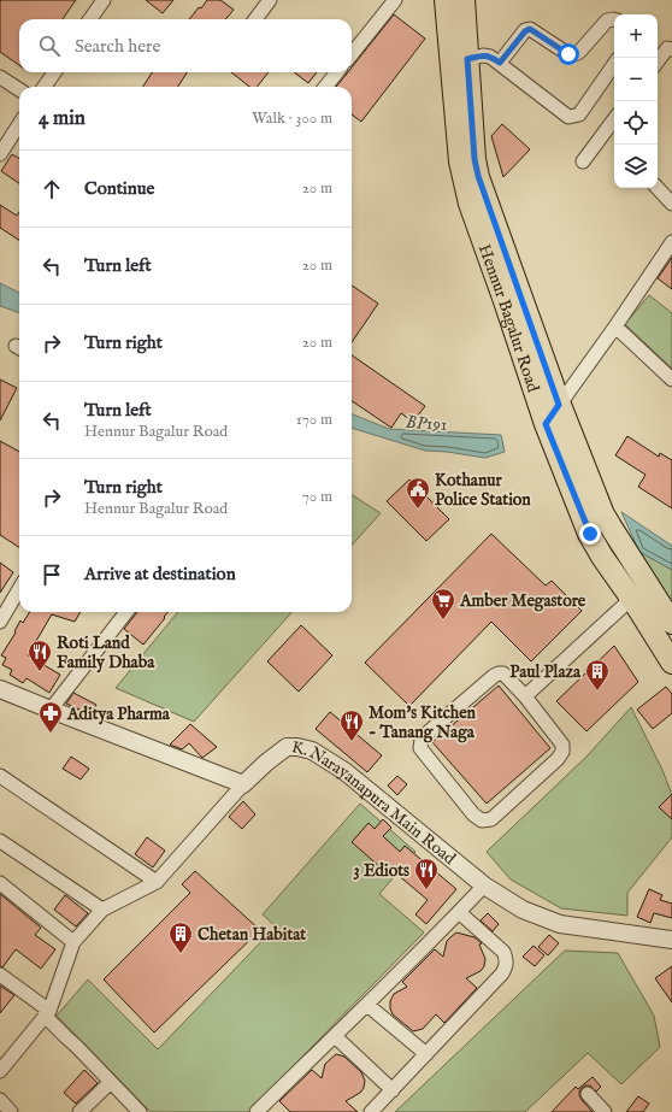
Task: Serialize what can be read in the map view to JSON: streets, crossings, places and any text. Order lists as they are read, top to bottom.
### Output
{
  "streets": {
    "main road": ["Hennur Bagalur Road"],
    "street": ["K. Narayanapura Main Road"]
  },
  "water": ["BP191"],
  "places": {
    "public building": ["Kothanur Police Station"],
    "supermarket": ["Amber Megastore"],
    "restaurant": ["Roti Land Family Dhaba", "Mom's Kitchen - Tanang Naga", "3 Ediots"],
    "building": ["Paul Plaza", "Chetan Habitat"],
    "pharmacy": ["Aditya Pharma"]
  },
  "page": {
    "map_buttons": ["+", "−"],
    "search": "Search here",
    "heading": ["4 min", "Walk · 300 m"],
    "list": [
      ["Continue", "20 m"],
      ["Turn left", "20 m"],
      ["Turn right", "20 m"],
      ["Turn left", "Hennur Bagalur Road", "170 m"],
      ["Turn right", "Hennur Bagalur Road", "70 m"],
      "Arrive at destination"
    ]
  }
}
